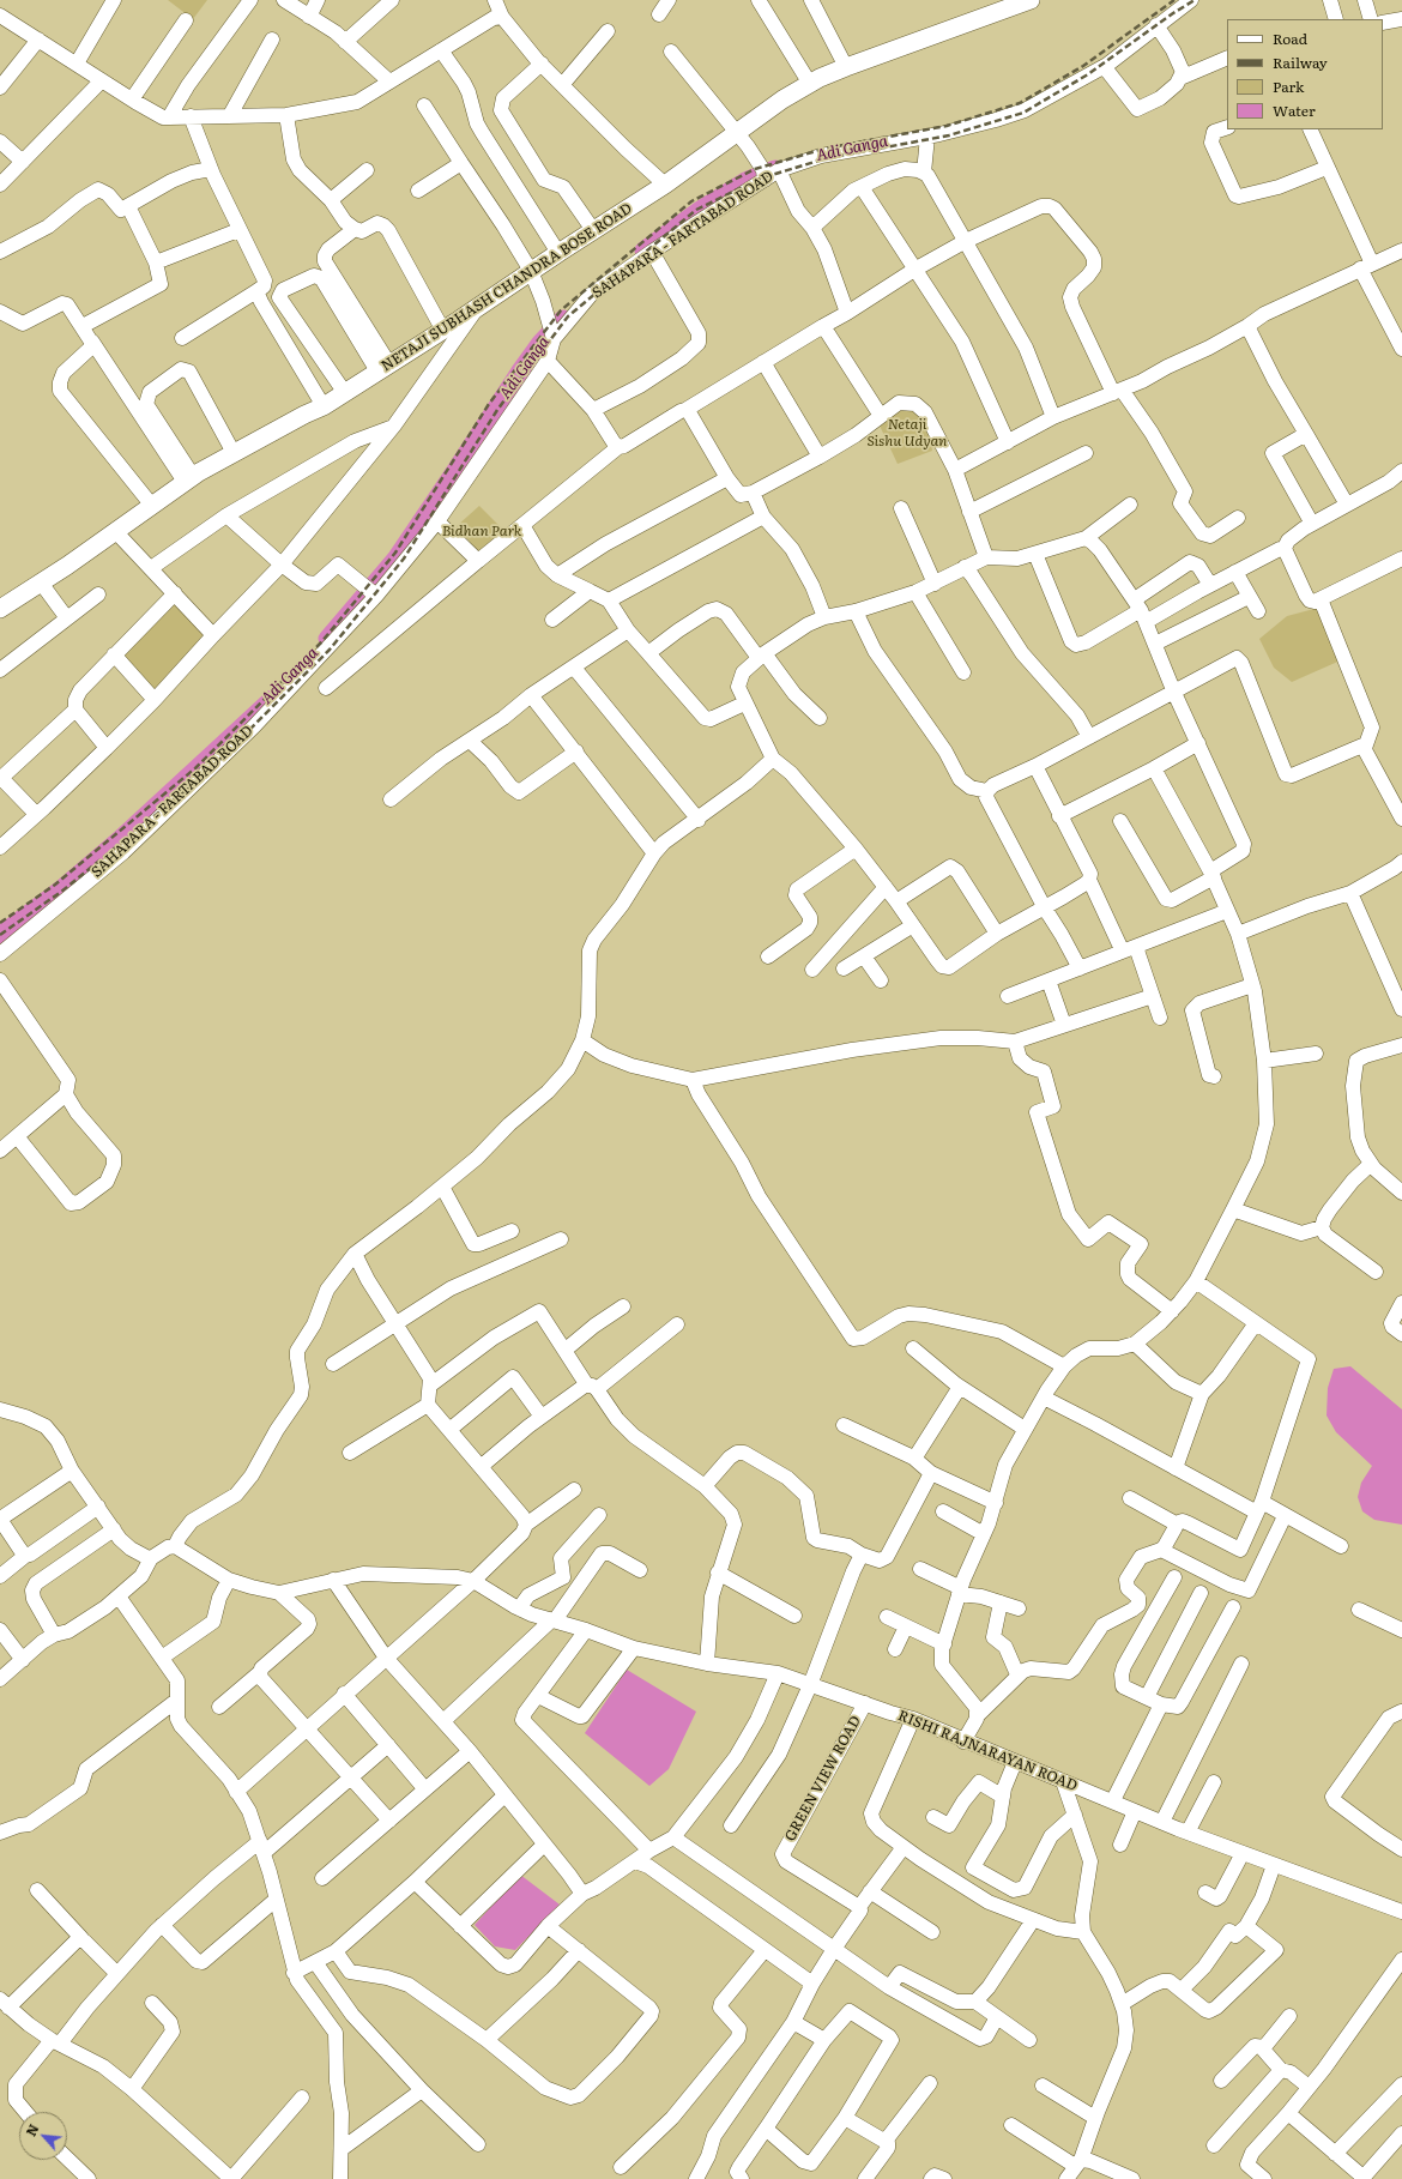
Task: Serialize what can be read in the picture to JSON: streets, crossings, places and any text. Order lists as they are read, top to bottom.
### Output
{
  "streets": {
    "main road": ["NETAJI SUBHASH CHANDRA BOSE ROAD"],
    "street": ["SAHAPARA - FARTABAD ROAD", "RISHI RAJNARAYAN ROAD", "GREEN VIEW ROAD"]
  },
  "crossings": [
    ["RISHI RAJNARAYAN ROAD", "GREEN VIEW ROAD"]
  ],
  "water": ["Adi Ganga"],
  "parks": ["Netaji Sishu Udyan", "Bidhan Park"],
  "legend": [
    "Road",
    "Railway",
    "Park",
    "Water"
  ],
  "north": "top left"
}
